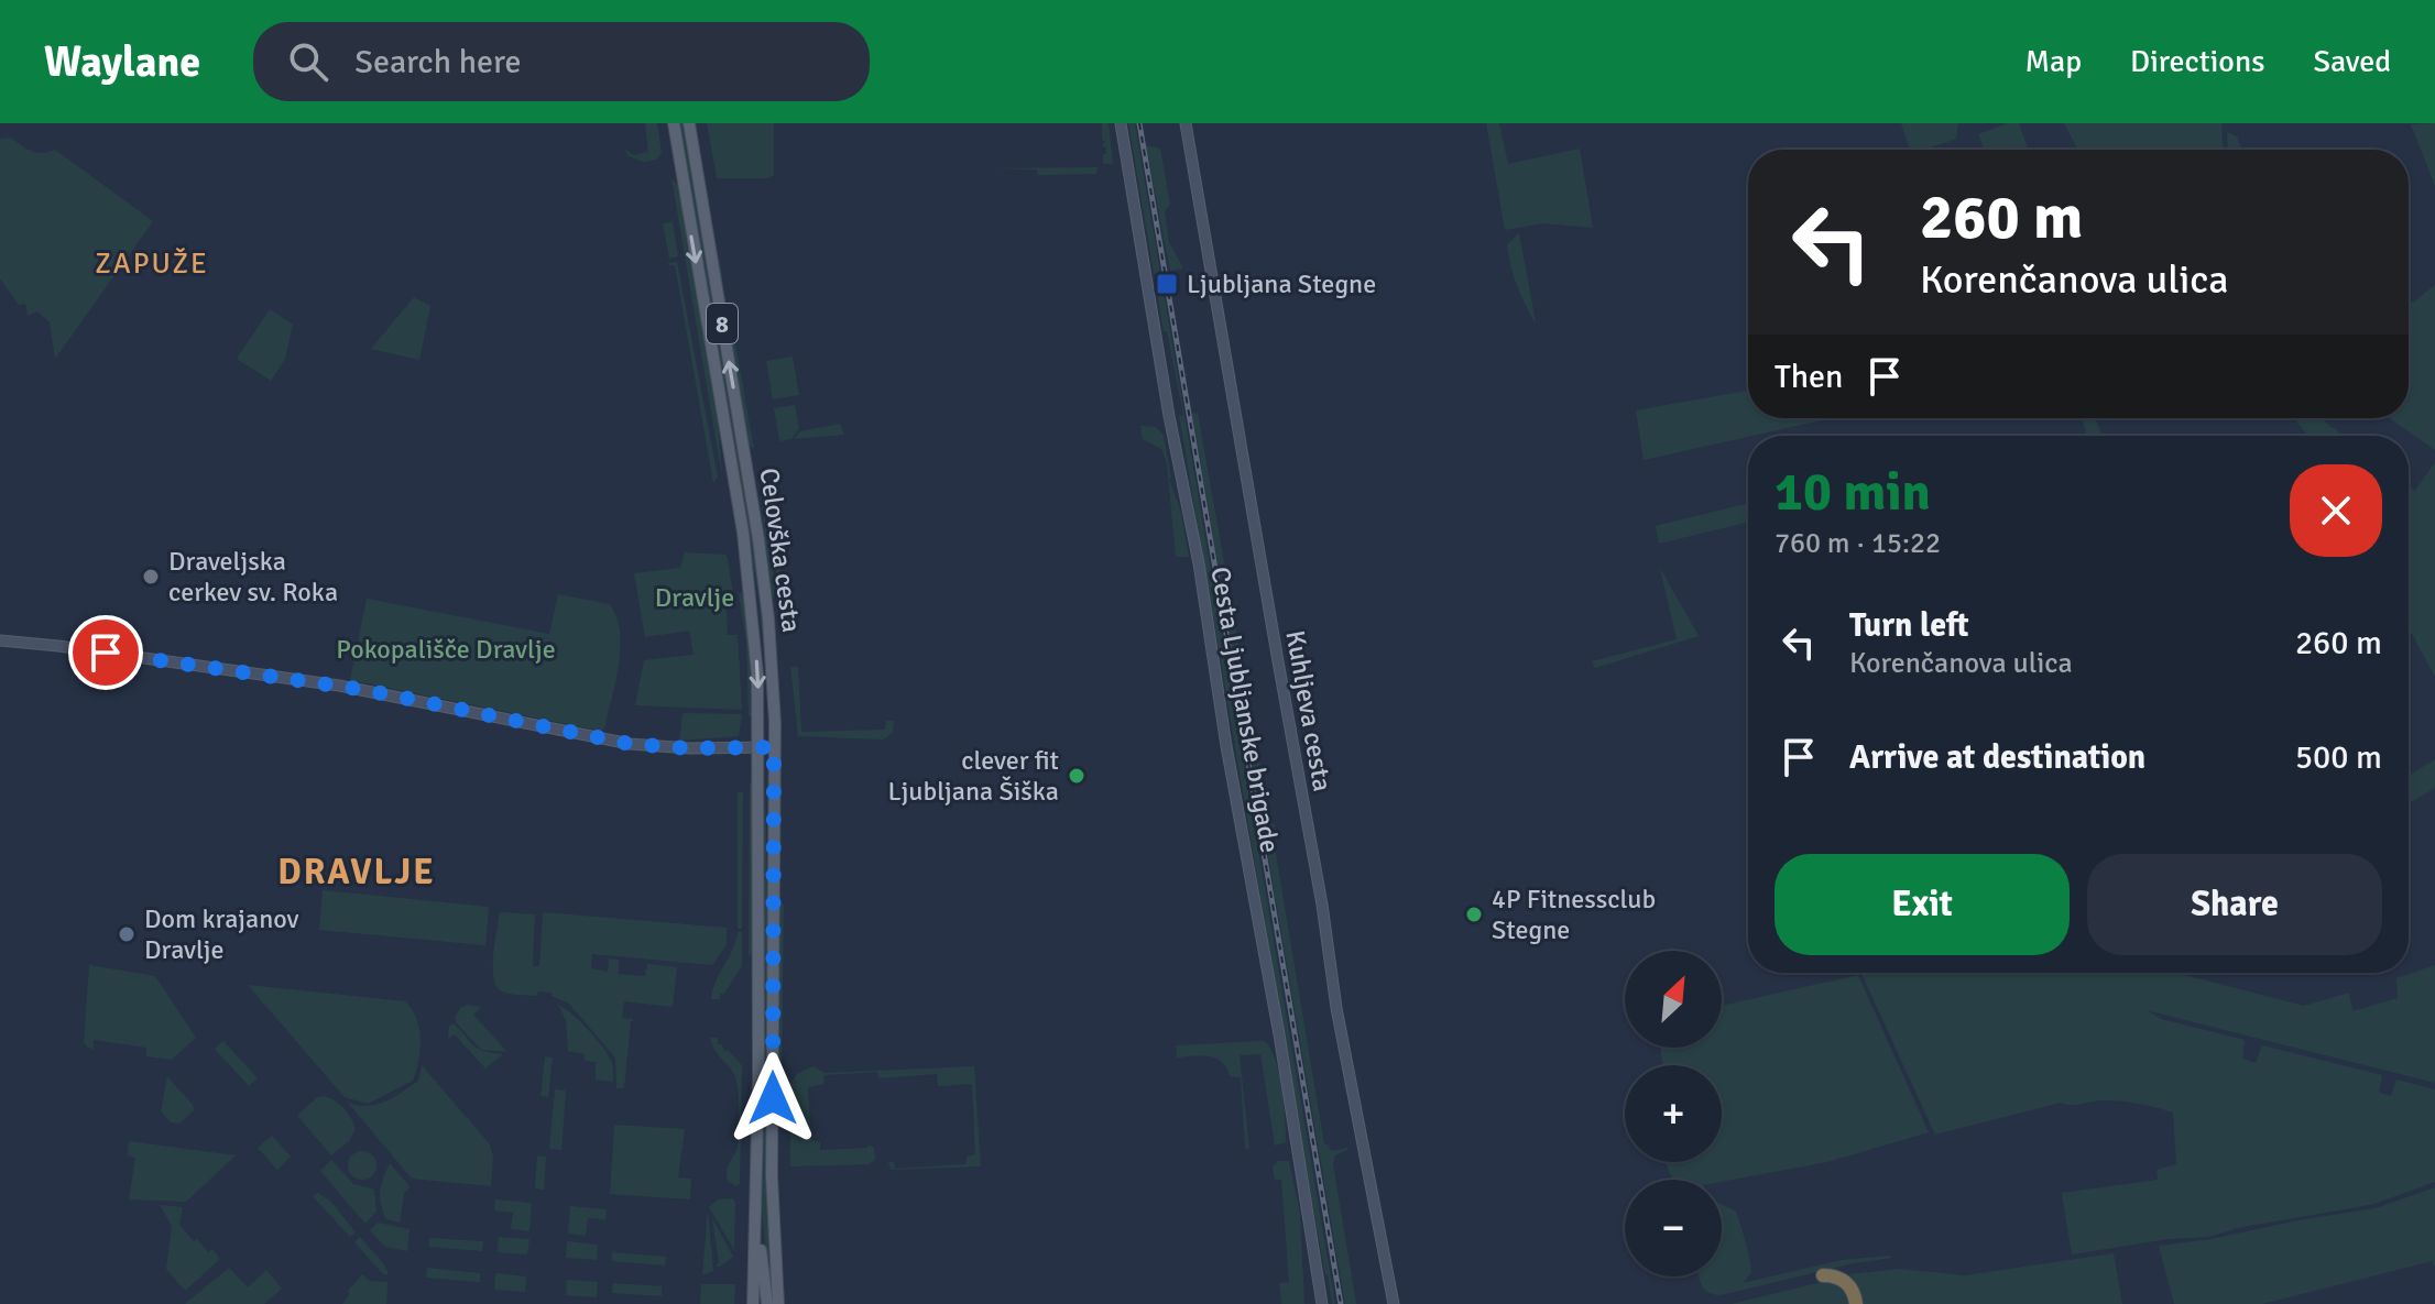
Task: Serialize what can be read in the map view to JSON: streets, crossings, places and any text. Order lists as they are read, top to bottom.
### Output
{
  "streets": {
    "main road": ["8", "Celovška cesta"],
    "street": ["Cesta Ljubljanske brigade", "Kuhljeva cesta"]
  },
  "districts": ["ZAPUŽE", "DRAVLJE"],
  "parks": ["Dravlje", "Pokopališče Dravlje"],
  "places": {
    "transit": ["Ljubljana Stegne"],
    "other": [
      "Draveljska cerkev sv. Roka",
      "clever fit Ljubljana Šiška",
      "4P Fitnessclub Stegne",
      "Dom krajanov Dravlje"
    ]
  },
  "north": "top right",
  "page": {
    "header": "Waylane",
    "search": "Search here",
    "nav": ["Map", "Directions", "Saved"],
    "turn": ["260 m", "Korenčanova ulica"],
    "then": "Then",
    "heading": ["10 min", "760 m · 15:22"],
    "list": [
      {
        "name": "Turn left",
        "note": "Korenčanova ulica",
        "value": "260 m"
      },
      {
        "name": "Arrive at destination",
        "value": "500 m"
      }
    ],
    "buttons": ["Exit", "Share"],
    "map_buttons": ["+", "−"]
  }
}
